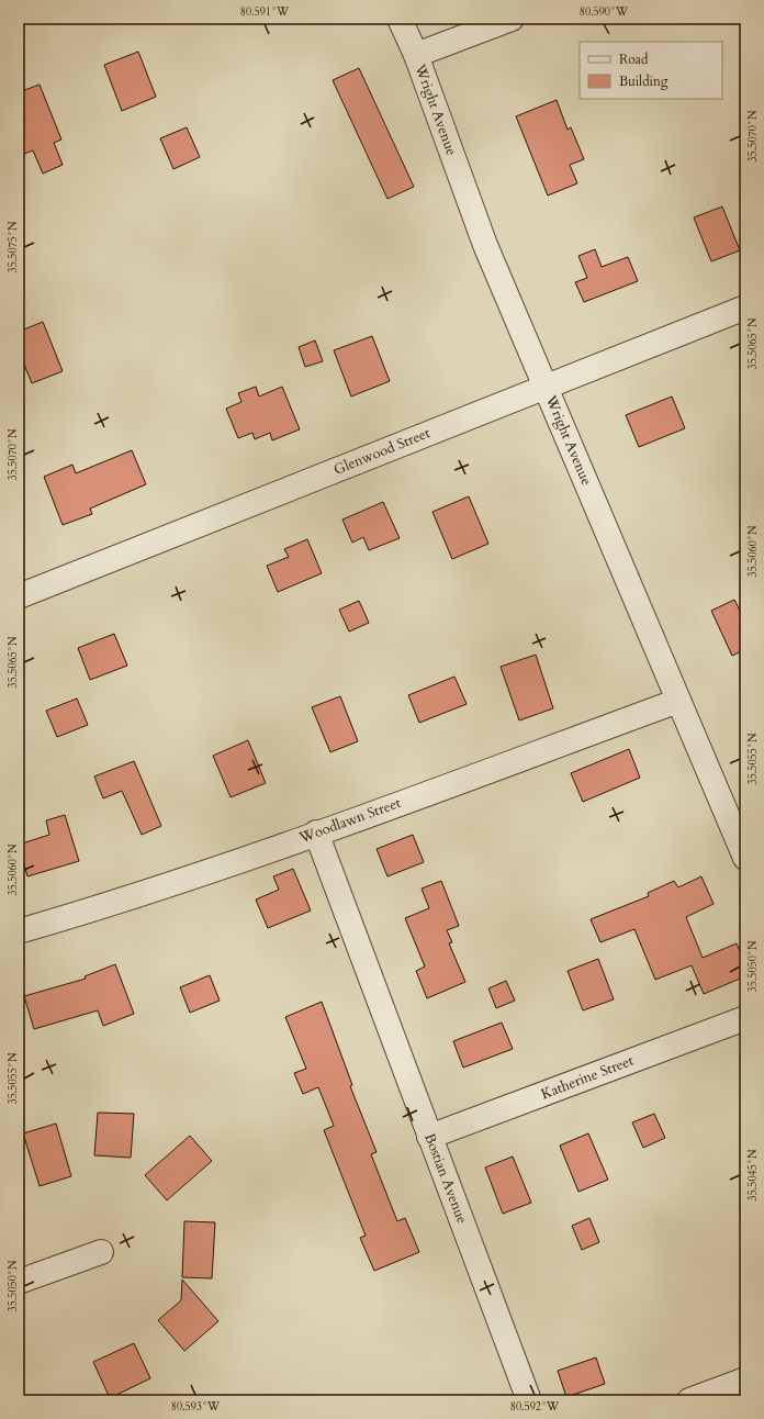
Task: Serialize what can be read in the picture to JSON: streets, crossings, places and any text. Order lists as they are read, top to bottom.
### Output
{
  "streets": {
    "street": [
      "Wright Avenue",
      "Glenwood Street",
      "Woodlawn Street",
      "Katherine Street",
      "Bostian Avenue"
    ]
  },
  "crossings": [
    ["Wright Avenue", "Glenwood Street"],
    ["Wright Avenue", "Woodlawn Street"],
    ["Woodlawn Street", "Bostian Avenue"],
    ["Katherine Street", "Bostian Avenue"]
  ],
  "legend": ["Road", "Building"],
  "coordinates": [
    "80.591°W",
    "80.590°W",
    "35.5070°N",
    "35.5075°N",
    "35.5065°N",
    "35.5060°N",
    "35.5055°N",
    "35.5050°N",
    "35.5045°N",
    "80.593°W",
    "80.592°W"
  ]
}
